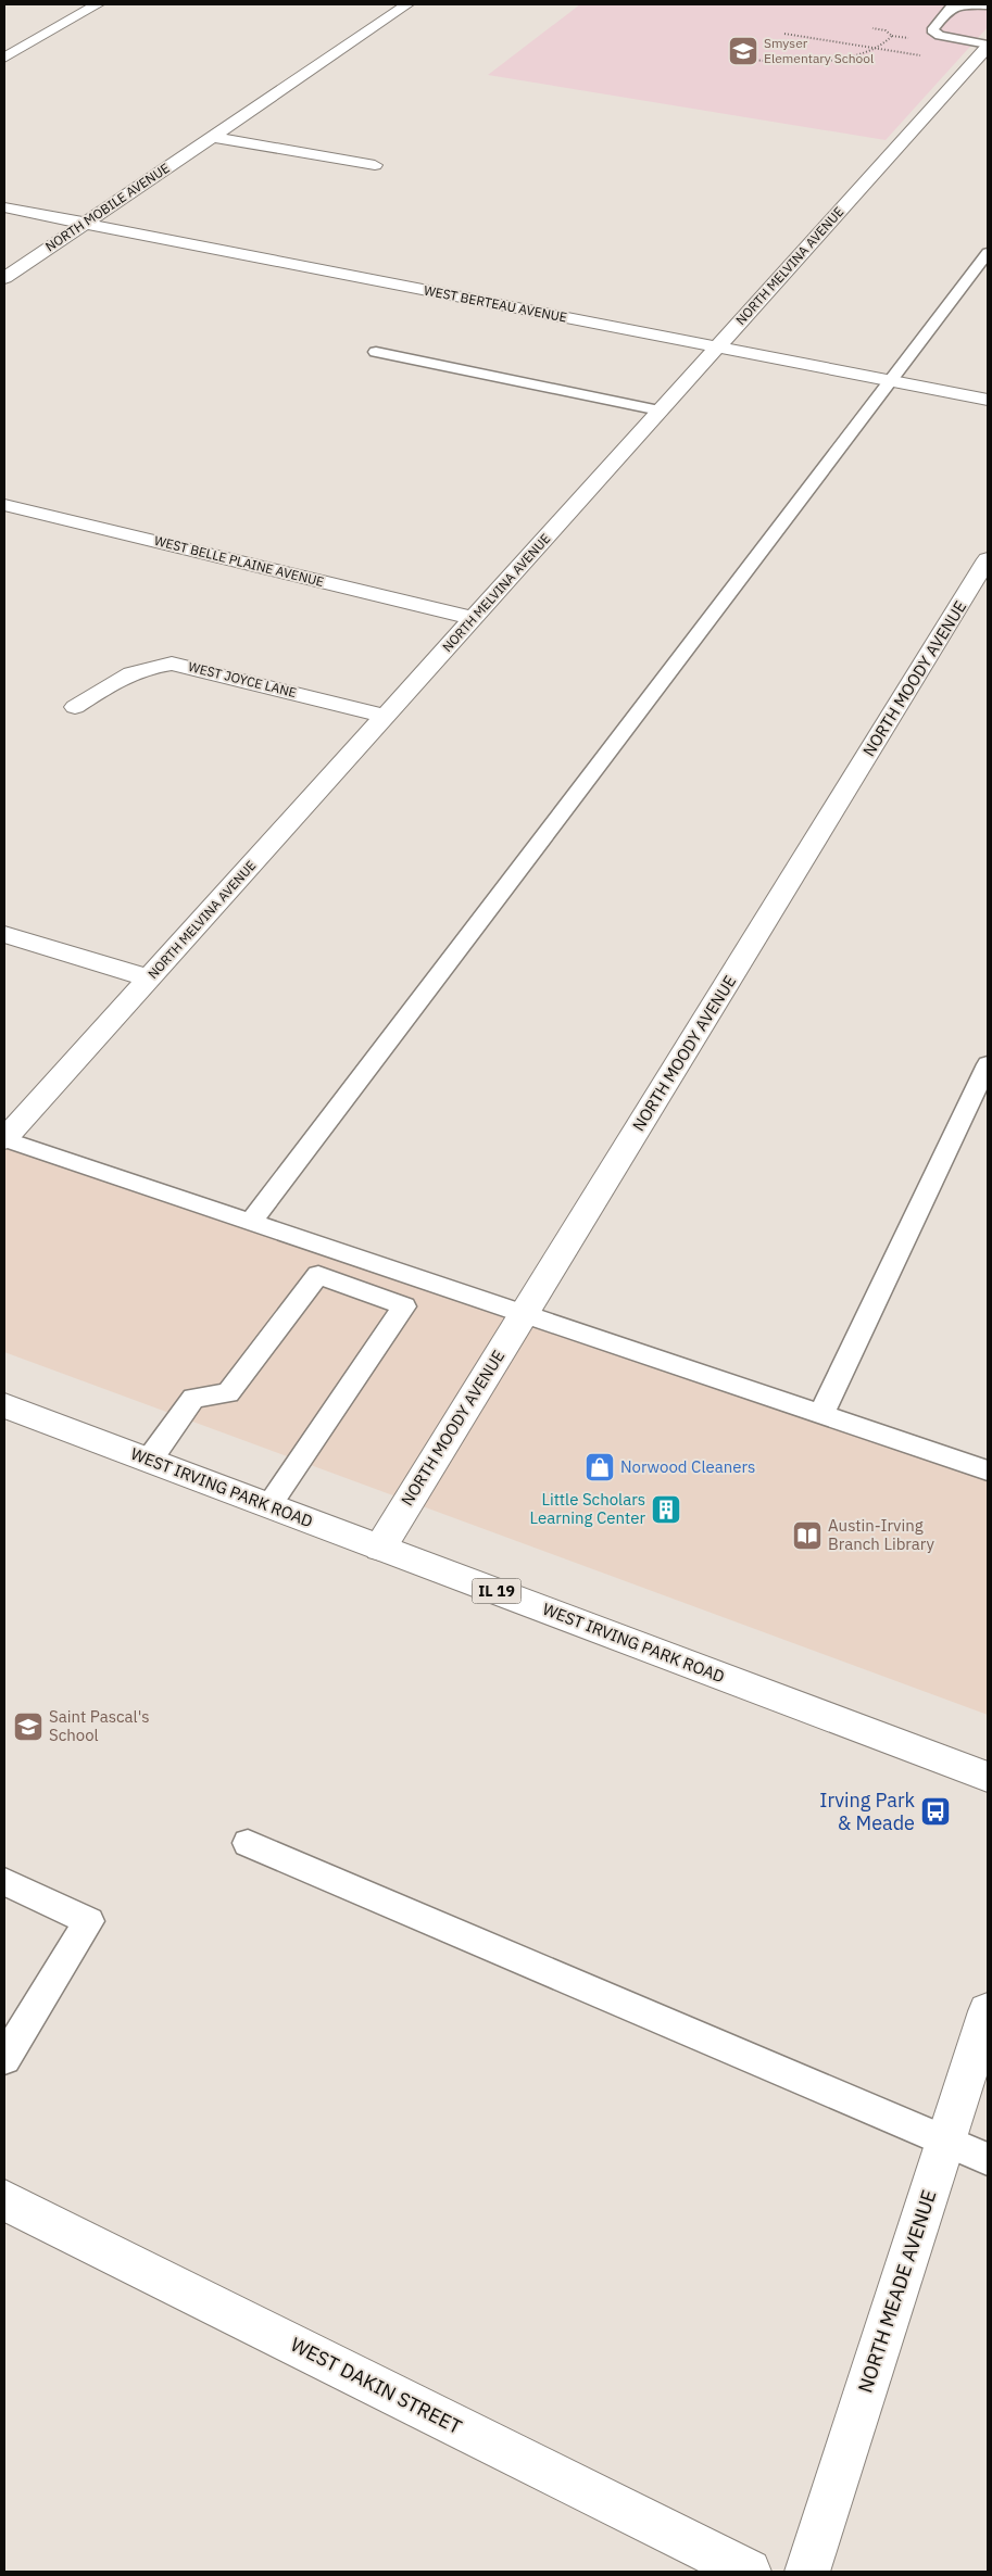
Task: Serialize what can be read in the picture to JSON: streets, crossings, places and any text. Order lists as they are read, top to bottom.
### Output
{
  "streets": {
    "street": [
      "NORTH MOBILE AVENUE",
      "NORTH MELVINA AVENUE",
      "WEST BERTEAU AVENUE",
      "WEST BELLE PLAINE AVENUE",
      "NORTH MOODY AVENUE",
      "WEST JOYCE LANE",
      "WEST IRVING PARK ROAD",
      "IL 19",
      "NORTH MEADE AVENUE",
      "WEST DAKIN STREET"
    ]
  },
  "crossings": [
    ["NORTH MOBILE AVENUE", "WEST BERTEAU AVENUE"],
    ["NORTH MELVINA AVENUE", "WEST BERTEAU AVENUE"],
    ["NORTH MELVINA AVENUE", "WEST BELLE PLAINE AVENUE"],
    ["NORTH MELVINA AVENUE", "WEST JOYCE LANE"],
    ["NORTH MOODY AVENUE", "WEST IRVING PARK ROAD"]
  ],
  "places": {
    "school or university": ["Smyser Elementary School", "Saint Pascal's School"],
    "shop": ["Norwood Cleaners"],
    "building": ["Little Scholars Learning Center"],
    "library": ["Austin-Irving Branch Library"],
    "bus stop": ["Irving Park & Meade"]
  }
}
